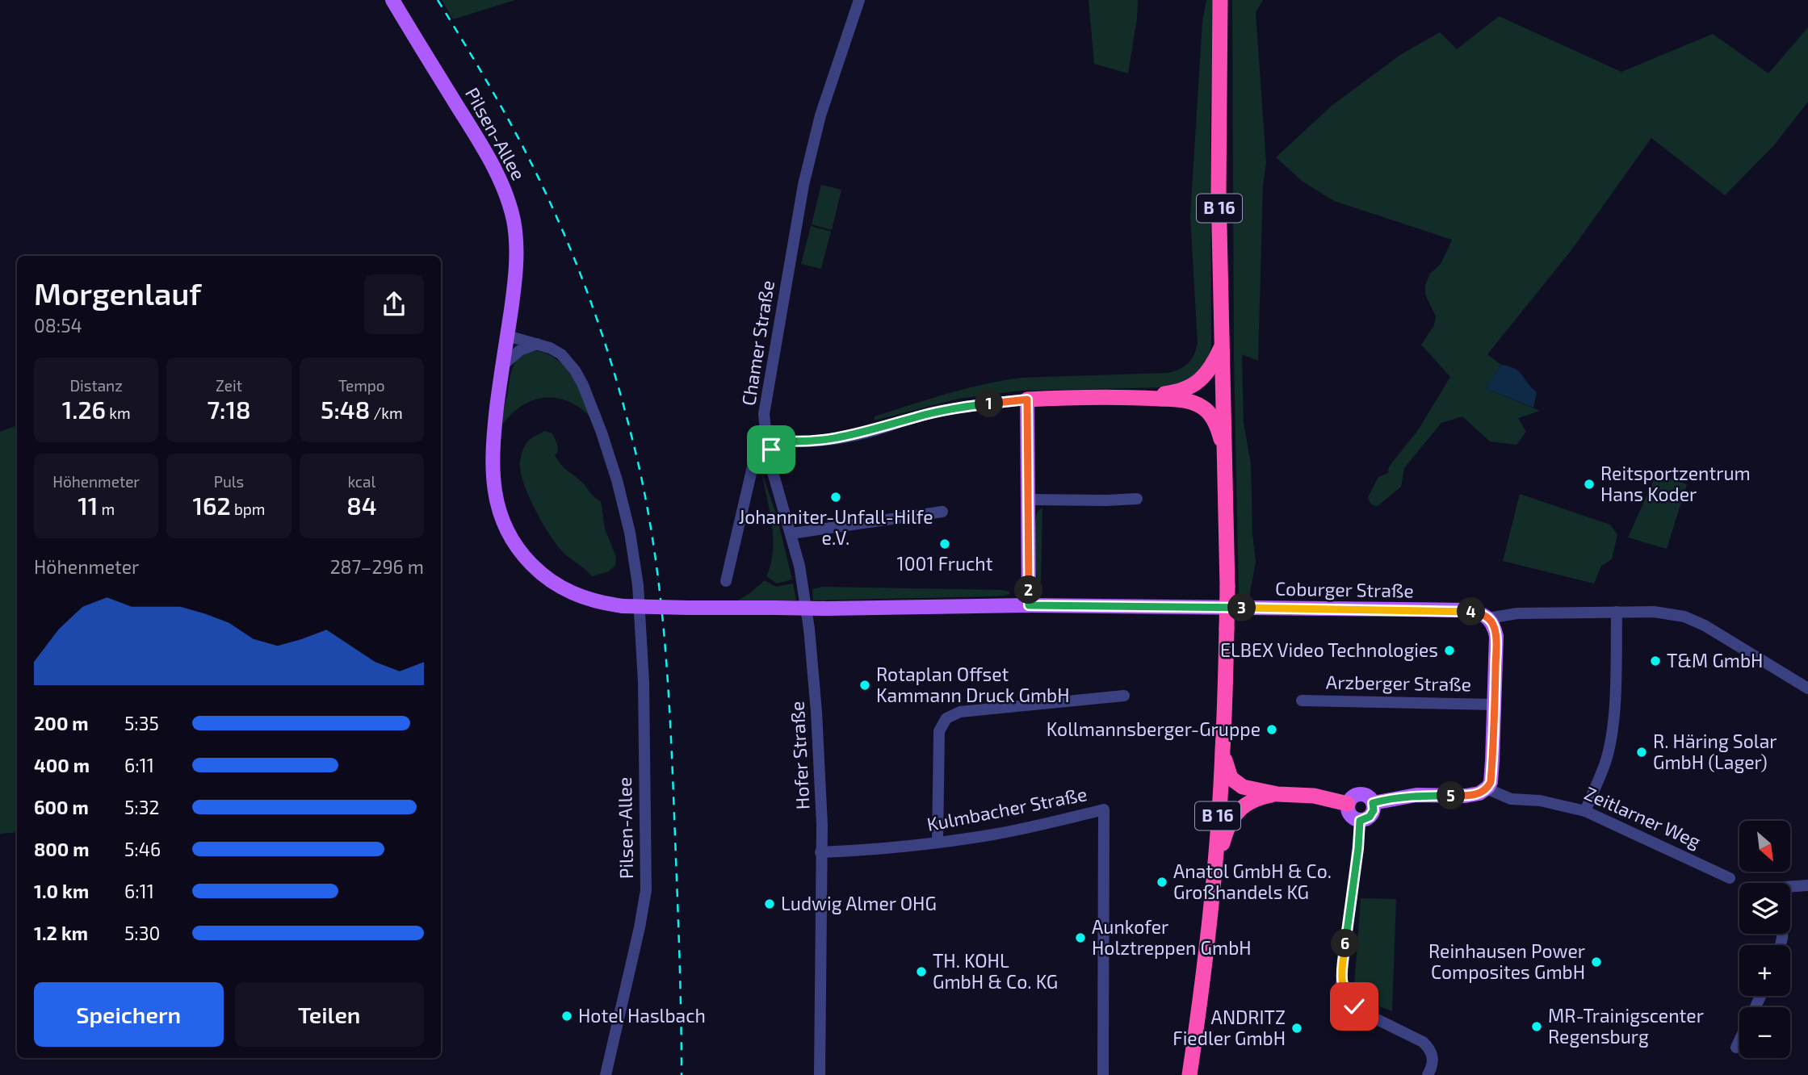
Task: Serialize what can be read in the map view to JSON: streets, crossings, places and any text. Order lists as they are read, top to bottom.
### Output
{
  "streets": {
    "highway": ["B 16"],
    "main road": ["Pilsen-Allee", "Coburger Straße"],
    "street": [
      "Chamer Straße",
      "Arzberger Straße",
      "Hofer Straße",
      "Kulmbacher Straße",
      "Zeitlarner Weg"
    ]
  },
  "crossings": [
    ["Pilsen-Allee", "Coburger Straße"],
    ["Hofer Straße", "Kulmbacher Straße"]
  ],
  "places": [
    "Reitsportzentrum Hans Koder",
    "Johanniter-Unfall-Hilfe e.V.",
    "1001 Frucht",
    "ELBEX Video Technologies",
    "T&M GmbH",
    "Rotaplan Offset Kammann Druck GmbH",
    "Kollmannsberger-Gruppe",
    "R. Häring Solar GmbH (Lager)",
    "Anatol GmbH & Co. Großhandels KG",
    "Ludwig Almer OHG",
    "Aunkofer Holztreppen GmbH",
    "Reinhausen Power Composites GmbH",
    "TH. KOHL GmbH & Co. KG",
    "Hotel Haslbach",
    "MR-Trainigscenter Regensburg",
    "ANDRITZ Fiedler GmbH"
  ],
  "north": "bottom right",
  "page": {
    "heading": ["Morgenlauf", "08:54"],
    "stats": [
      ["Distanz", "1.26 km"],
      ["Zeit", "7:18"],
      ["Tempo", "5:48 /km"],
      ["Höhenmeter", "11 m"],
      ["Puls", "162 bpm"],
      ["kcal", "84"]
    ],
    "pins": [
      "1",
      "2",
      "3",
      "4",
      "5",
      "6"
    ],
    "chart": ["Höhenmeter", "287–296 m"],
    "list": [
      {
        "name": "200 m",
        "note": "5:35"
      },
      {
        "name": "400 m",
        "note": "6:11"
      },
      {
        "name": "600 m",
        "note": "5:32"
      },
      {
        "name": "800 m",
        "note": "5:46"
      },
      {
        "name": "1.0 km",
        "note": "6:11"
      },
      {
        "name": "1.2 km",
        "note": "5:30"
      }
    ],
    "map_buttons": ["+", "−"],
    "buttons": ["Speichern", "Teilen"]
  }
}
